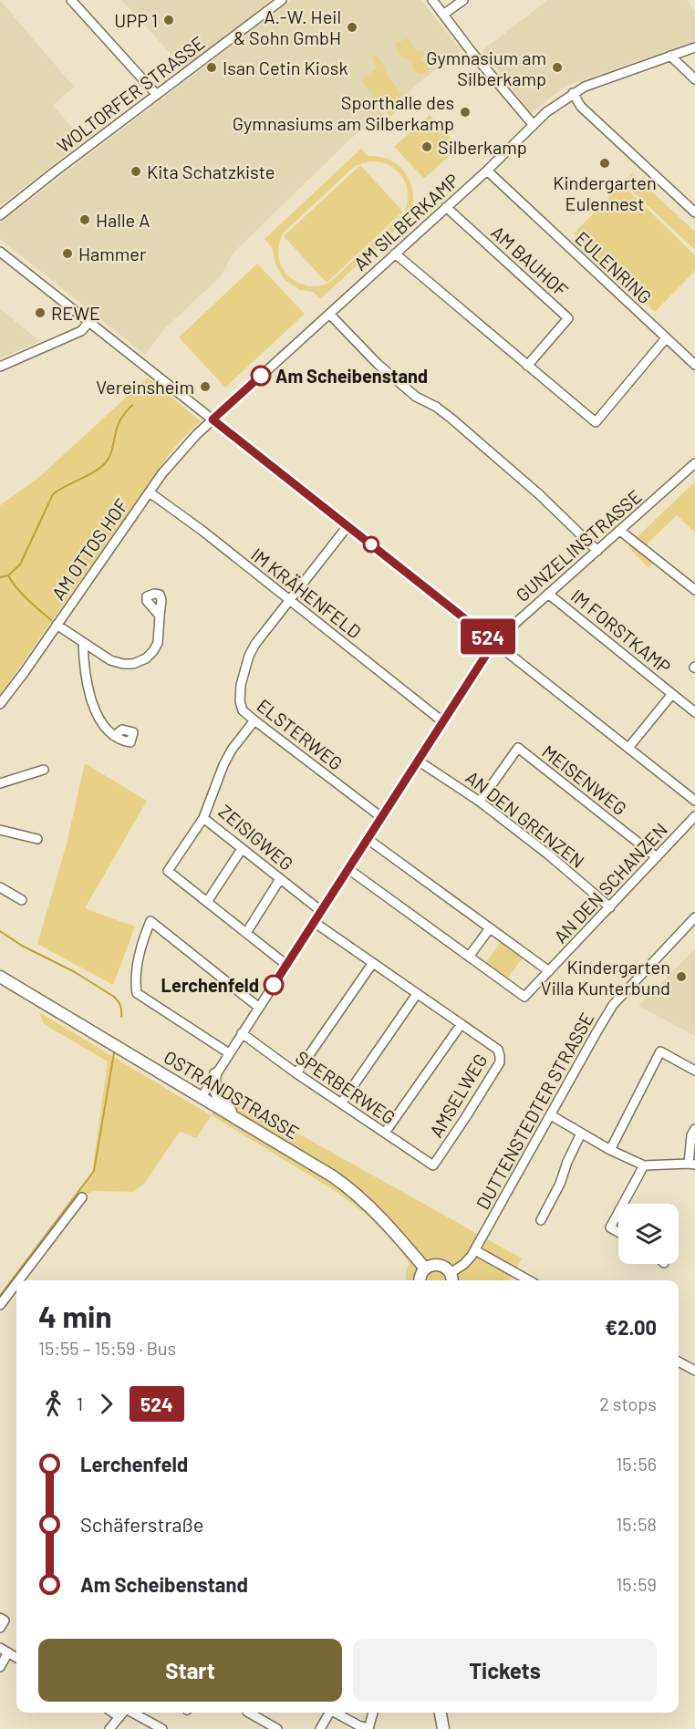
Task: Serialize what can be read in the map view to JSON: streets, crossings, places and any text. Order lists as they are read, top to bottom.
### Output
{
  "streets": {
    "main road": ["OSTRANDSTRASSE"],
    "street": [
      "WOLTORFER STRASSE",
      "AM SILBERKAMP",
      "AM BAUHOF",
      "EULENRING",
      "GUNZELINSTRASSE",
      "AM OTTOS HOF",
      "IM KRÄHENFELD",
      "IM FORSTKAMP",
      "ELSTERWEG",
      "MEISENWEG",
      "AN DEN GRENZEN",
      "ZEISIGWEG",
      "AN DEN SCHANZEN",
      "SPERBERWEG",
      "AMSELWEG",
      "DUTTENSTEDTER STRASSE"
    ]
  },
  "crossings": [
    ["AM SILBERKAMP", "AM BAUHOF"],
    ["AM SILBERKAMP", "EULENRING"],
    ["AM SILBERKAMP", "AM OTTOS HOF"],
    ["GUNZELINSTRASSE", "IM KRÄHENFELD"],
    ["GUNZELINSTRASSE", "IM FORSTKAMP"],
    ["GUNZELINSTRASSE", "ELSTERWEG"],
    ["GUNZELINSTRASSE", "AN DEN GRENZEN"],
    ["GUNZELINSTRASSE", "ZEISIGWEG"],
    ["GUNZELINSTRASSE", "AN DEN SCHANZEN"],
    ["GUNZELINSTRASSE", "SPERBERWEG"],
    ["GUNZELINSTRASSE", "OSTRANDSTRASSE"],
    ["GUNZELINSTRASSE", "AMSELWEG"],
    ["AM OTTOS HOF", "IM KRÄHENFELD"],
    ["IM KRÄHENFELD", "ELSTERWEG"],
    ["ELSTERWEG", "ZEISIGWEG"],
    ["MEISENWEG", "AN DEN GRENZEN"],
    ["MEISENWEG", "AN DEN SCHANZEN"],
    ["AN DEN GRENZEN", "AN DEN SCHANZEN"],
    ["SPERBERWEG", "AMSELWEG"]
  ],
  "places": [
    "UPP 1",
    "A.-W. Heil & Sohn GmbH",
    "Isan Cetin Kiosk",
    "Gymnasium am Silberkamp",
    "Sporthalle des Gymnasiums am Silberkamp",
    "Silberkamp",
    "Kindergarten Eulennest",
    "Kita Schatzkiste",
    "Halle A",
    "Hammer",
    "REWE",
    "Am Scheibenstand",
    "Vereinsheim",
    "Kindergarten Villa Kunterbund",
    "Lerchenfeld"
  ],
  "lines": ["bus line 524"],
  "page": {
    "on_map": "524",
    "heading": ["4 min", "15:55 – 15:59 · Bus", "€2.00"],
    "legs": ["1", "524", "2 stops"],
    "list": [
      {
        "name": "Lerchenfeld",
        "value": "15:56"
      },
      {
        "name": "Schäferstraße",
        "value": "15:58"
      },
      {
        "name": "Am Scheibenstand",
        "value": "15:59"
      }
    ],
    "buttons": ["Start", "Tickets"]
  }
}
